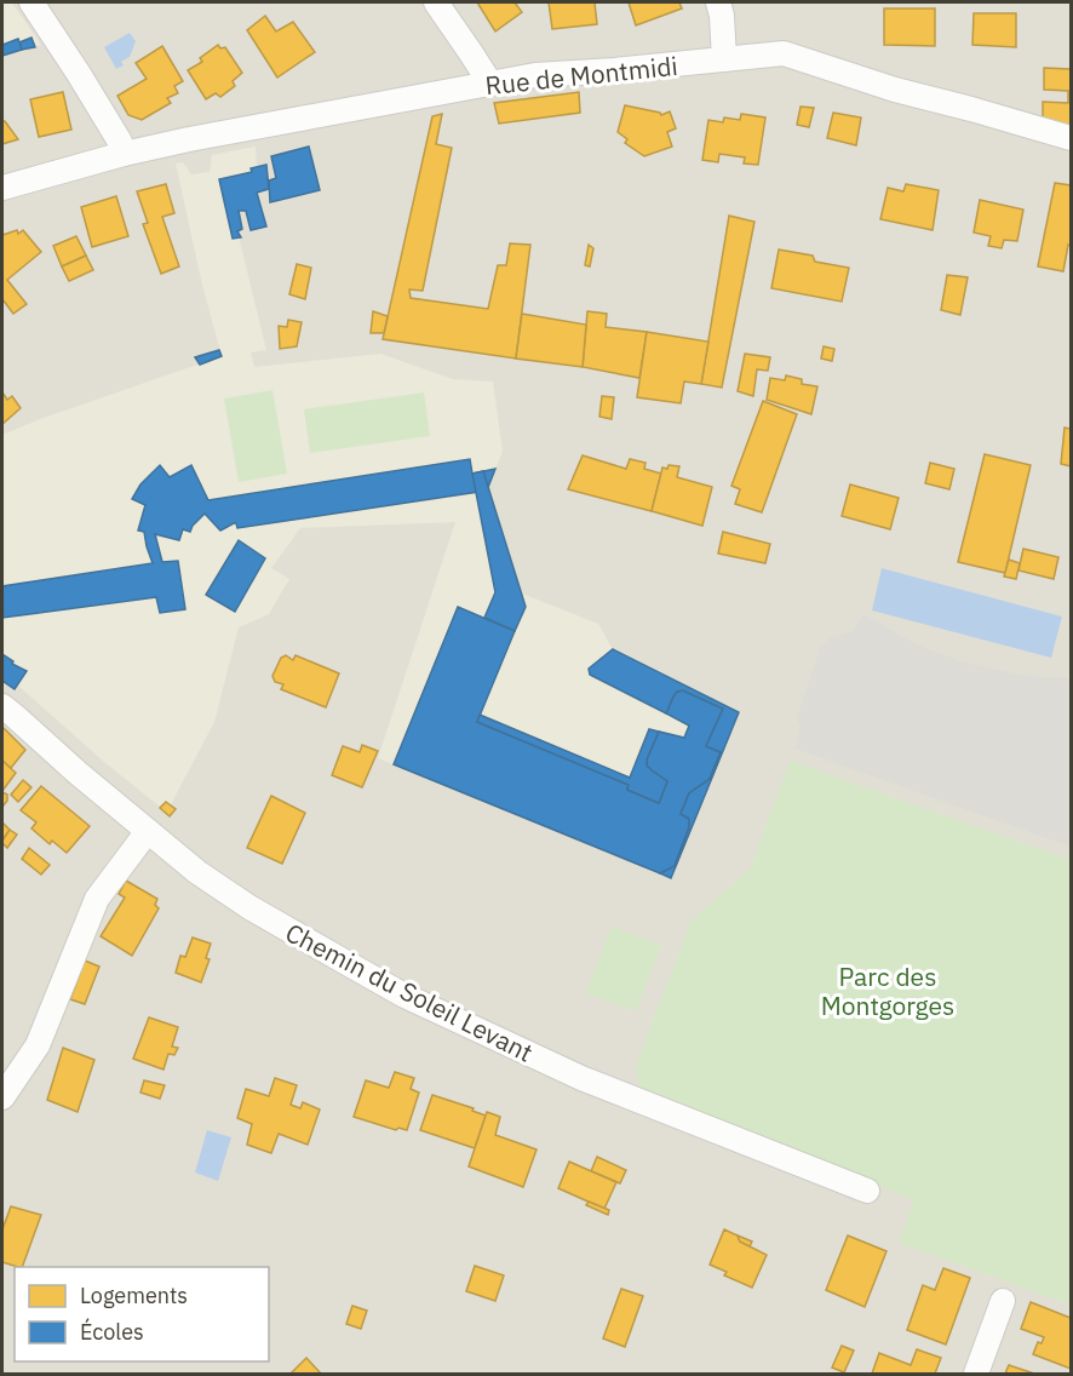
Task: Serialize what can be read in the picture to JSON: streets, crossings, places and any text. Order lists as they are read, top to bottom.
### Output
{
  "streets": {
    "street": ["Rue de Montmidi", "Chemin du Soleil Levant"]
  },
  "parks": ["Parc des Montgorges"],
  "legend": ["Logements", "Écoles"]
}
